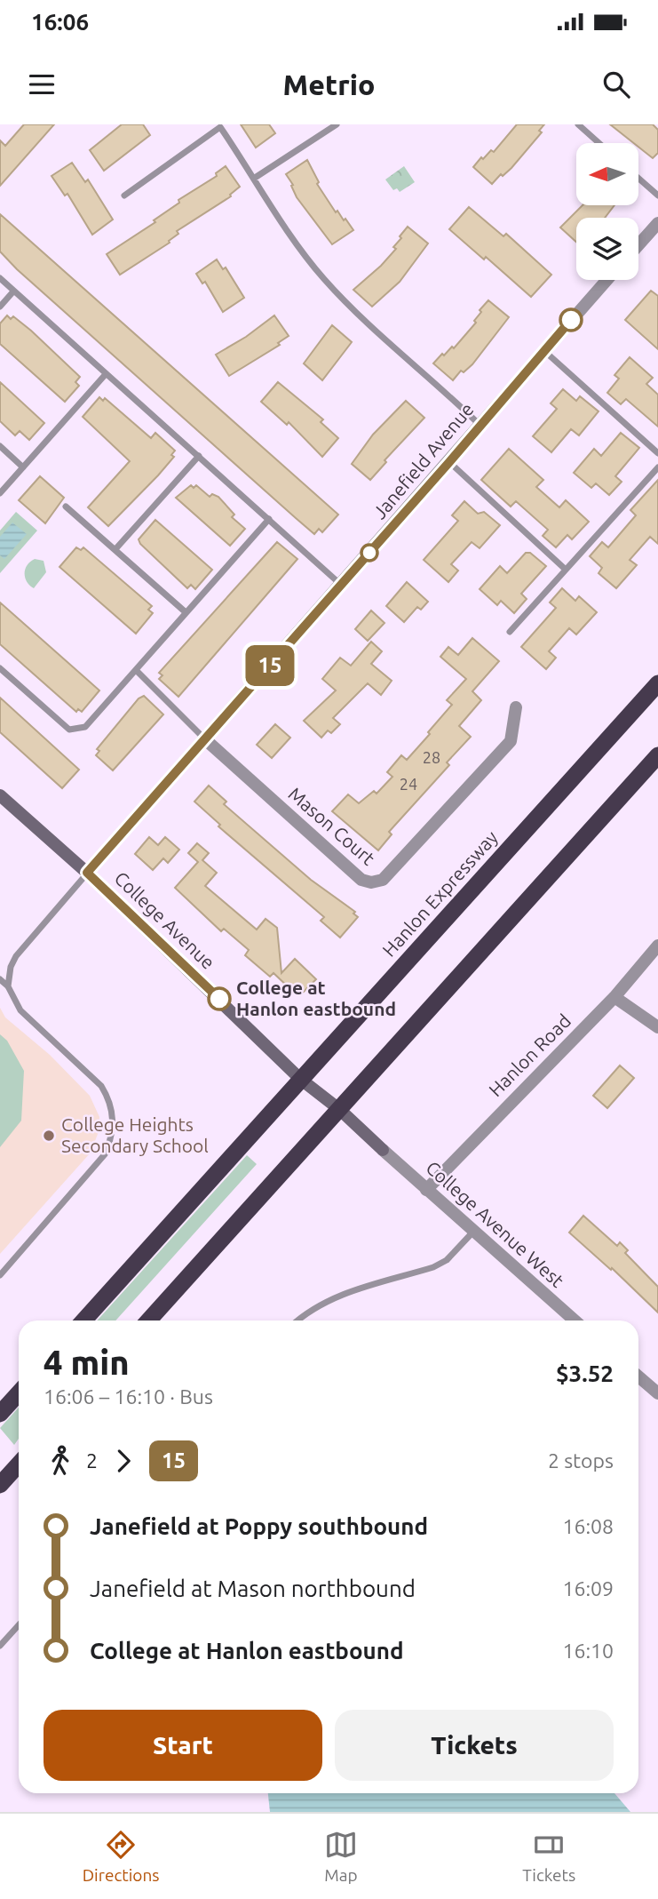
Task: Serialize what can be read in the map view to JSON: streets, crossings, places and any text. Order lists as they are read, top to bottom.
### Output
{
  "streets": {
    "highway": ["Hanlon Expressway"],
    "main road": ["College Avenue"],
    "street": [
      "Janefield Avenue",
      "Mason Court",
      "Hanlon Road",
      "College Avenue West"
    ]
  },
  "crossings": [
    ["Janefield Avenue", "Mason Court"],
    ["Janefield Avenue", "College Avenue"],
    ["Hanlon Expressway", "College Avenue"],
    ["College Avenue", "College Avenue West"],
    ["Hanlon Road", "College Avenue West"]
  ],
  "places": ["College at Hanlon eastbound", "College Heights Secondary School"],
  "lines": ["bus line 15"],
  "house_numbers": ["28", "24"],
  "north": "left",
  "page": {
    "status": "16:06",
    "header": "Metrio",
    "on_map": "15",
    "heading": ["4 min", "16:06 – 16:10 · Bus", "$3.52"],
    "legs": ["2", "15", "2 stops"],
    "list": [
      {
        "name": "Janefield at Poppy southbound",
        "value": "16:08"
      },
      {
        "name": "Janefield at Mason northbound",
        "value": "16:09"
      },
      {
        "name": "College at Hanlon eastbound",
        "value": "16:10"
      }
    ],
    "buttons": ["Start", "Tickets"],
    "tabs": ["Directions", "Map", "Tickets"]
  }
}
